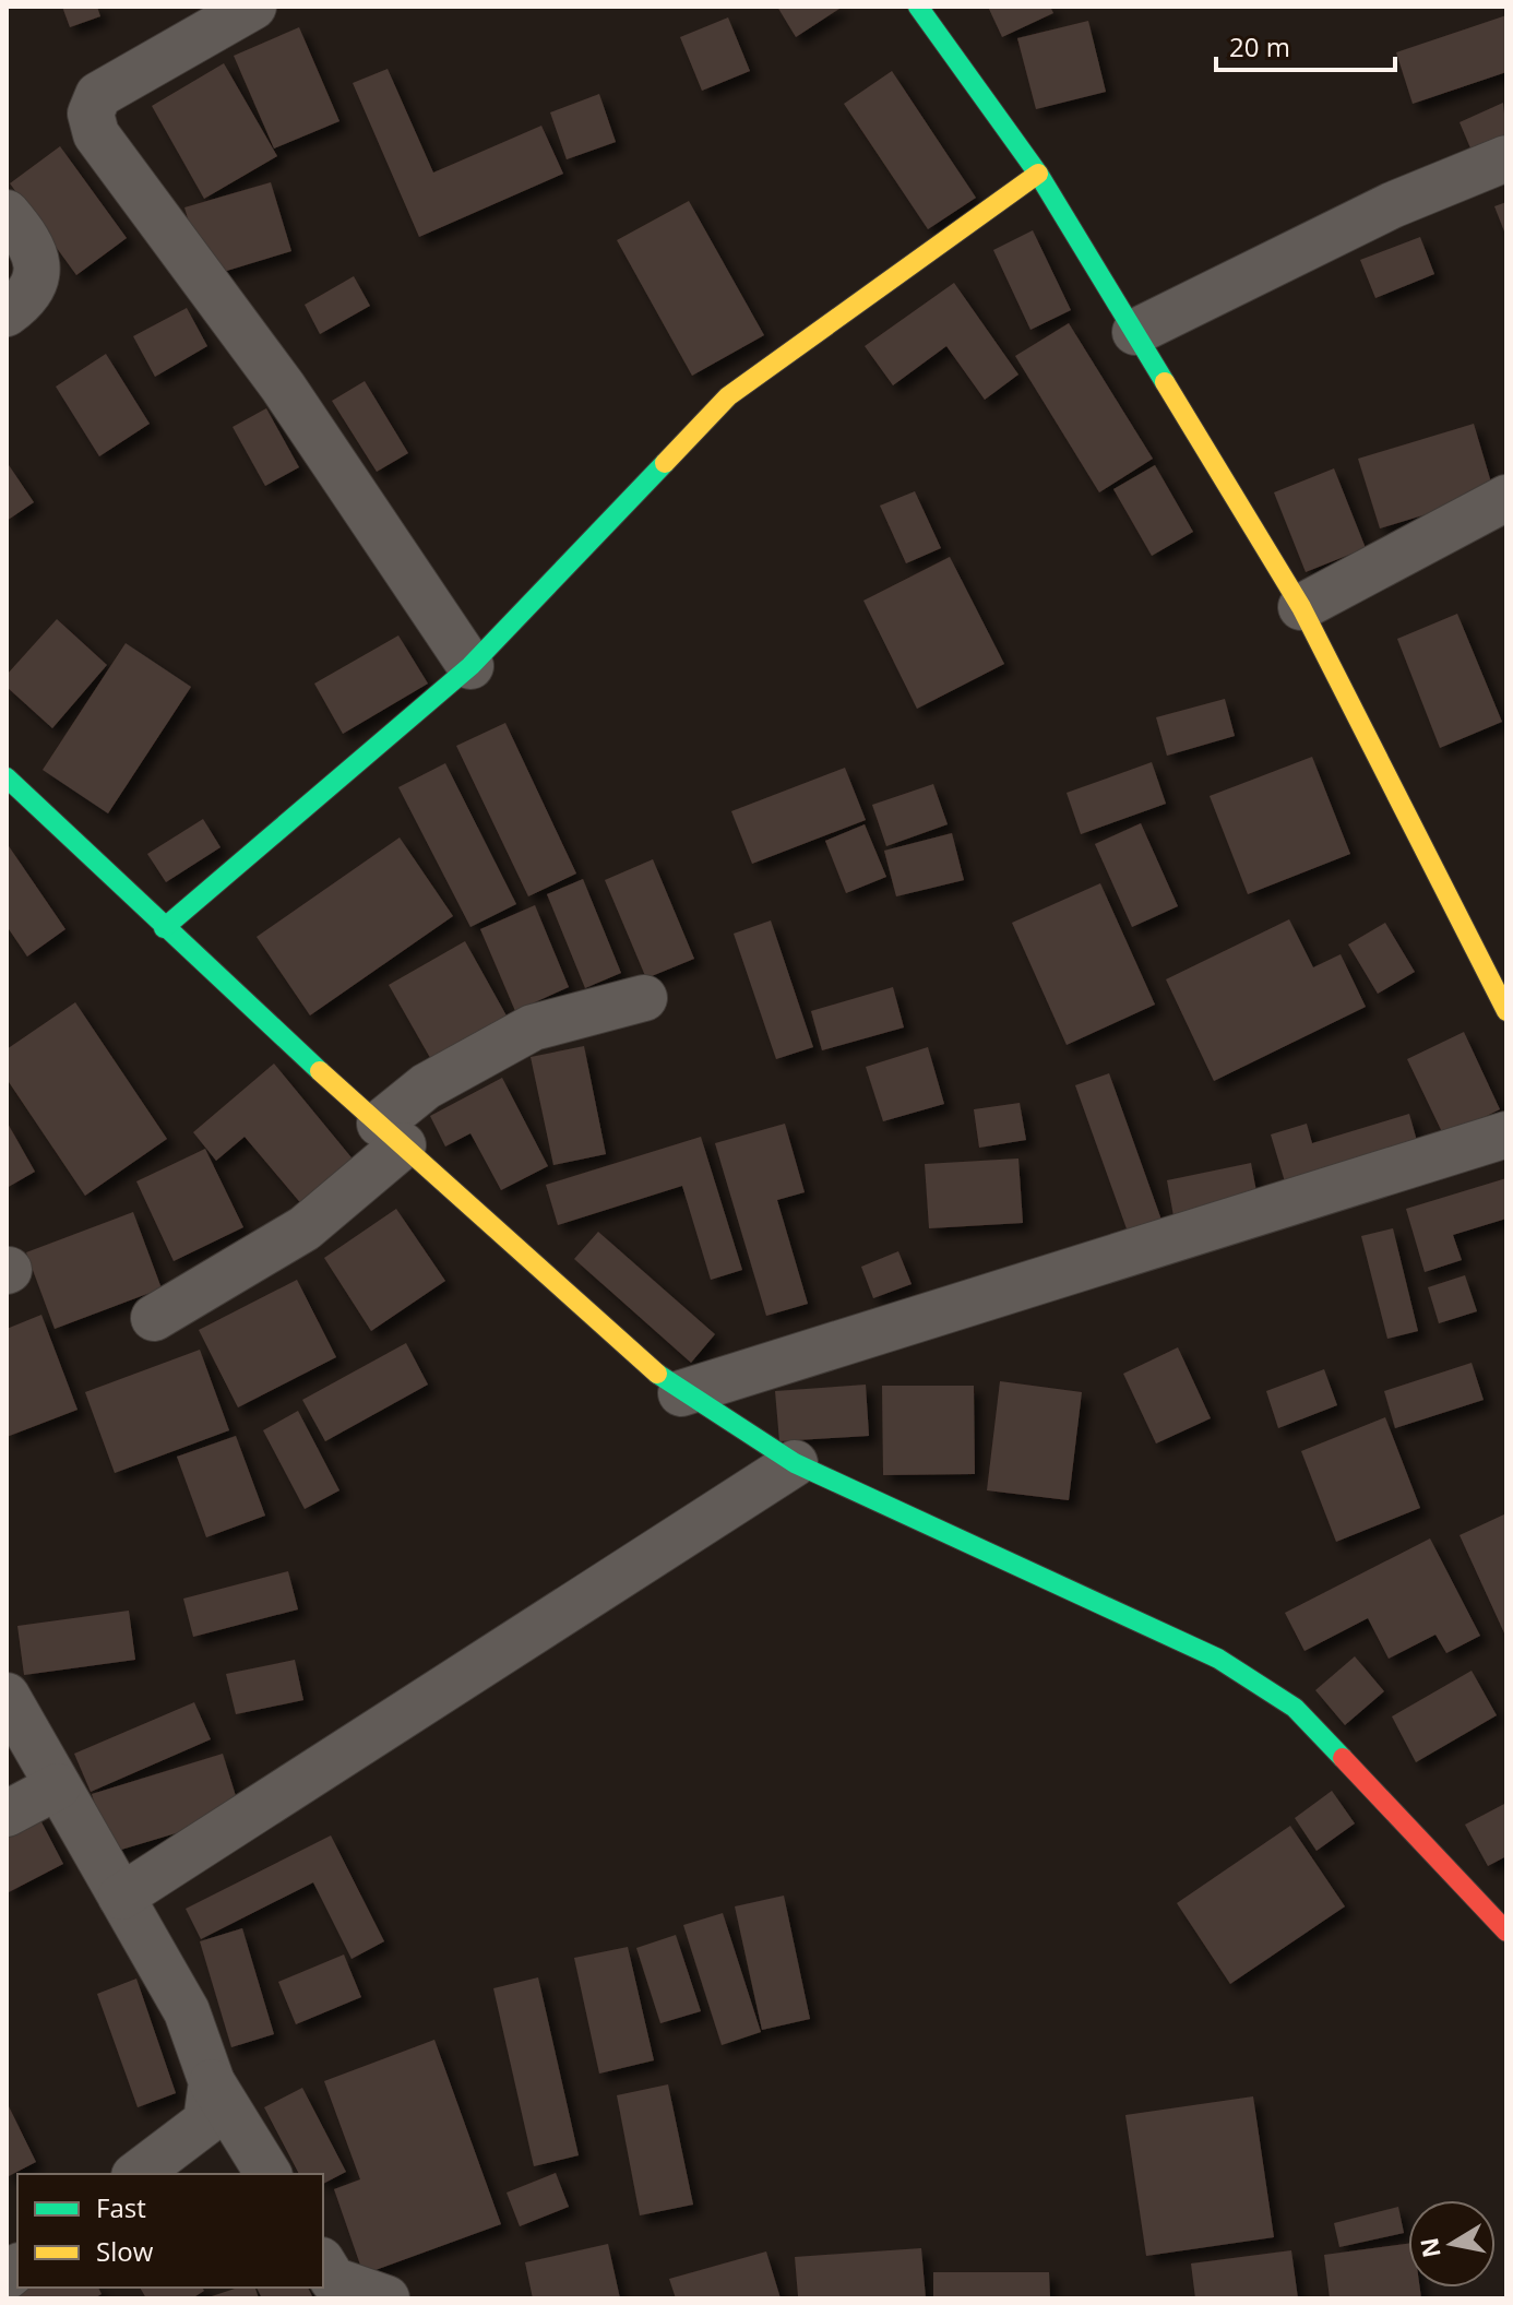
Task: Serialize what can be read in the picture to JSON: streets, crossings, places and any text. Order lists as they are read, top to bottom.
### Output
{
  "legend": ["Fast", "Slow"],
  "scale_bar": "20 m",
  "north": "left"
}
